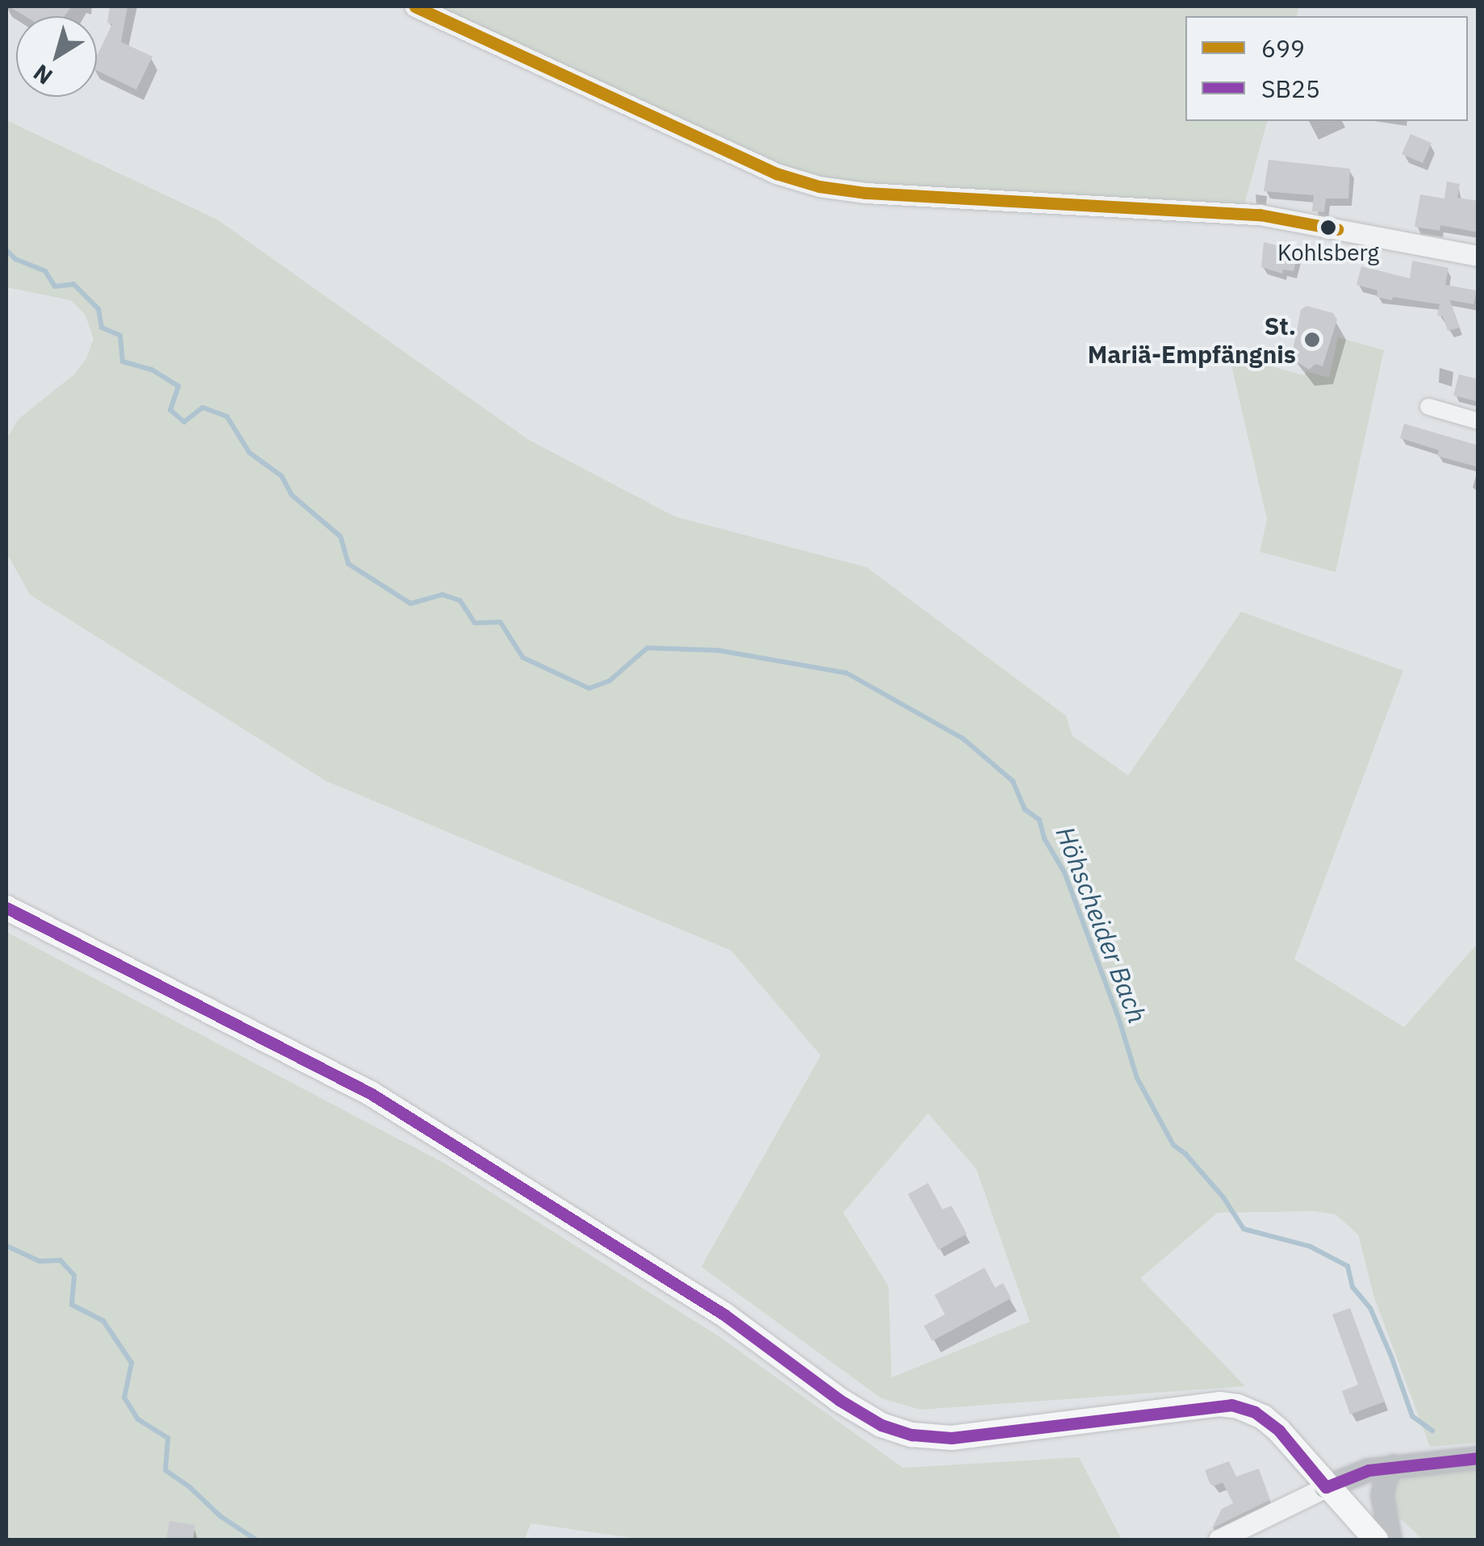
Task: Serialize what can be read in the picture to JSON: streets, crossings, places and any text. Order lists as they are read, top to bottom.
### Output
{
  "water": ["Höhscheider Bach"],
  "places": ["Kohlsberg", "St. Mariä-Empfängnis"],
  "lines": ["transit line 699", "transit line SB25"],
  "legend": ["699", "SB25"],
  "north": "bottom left"
}
